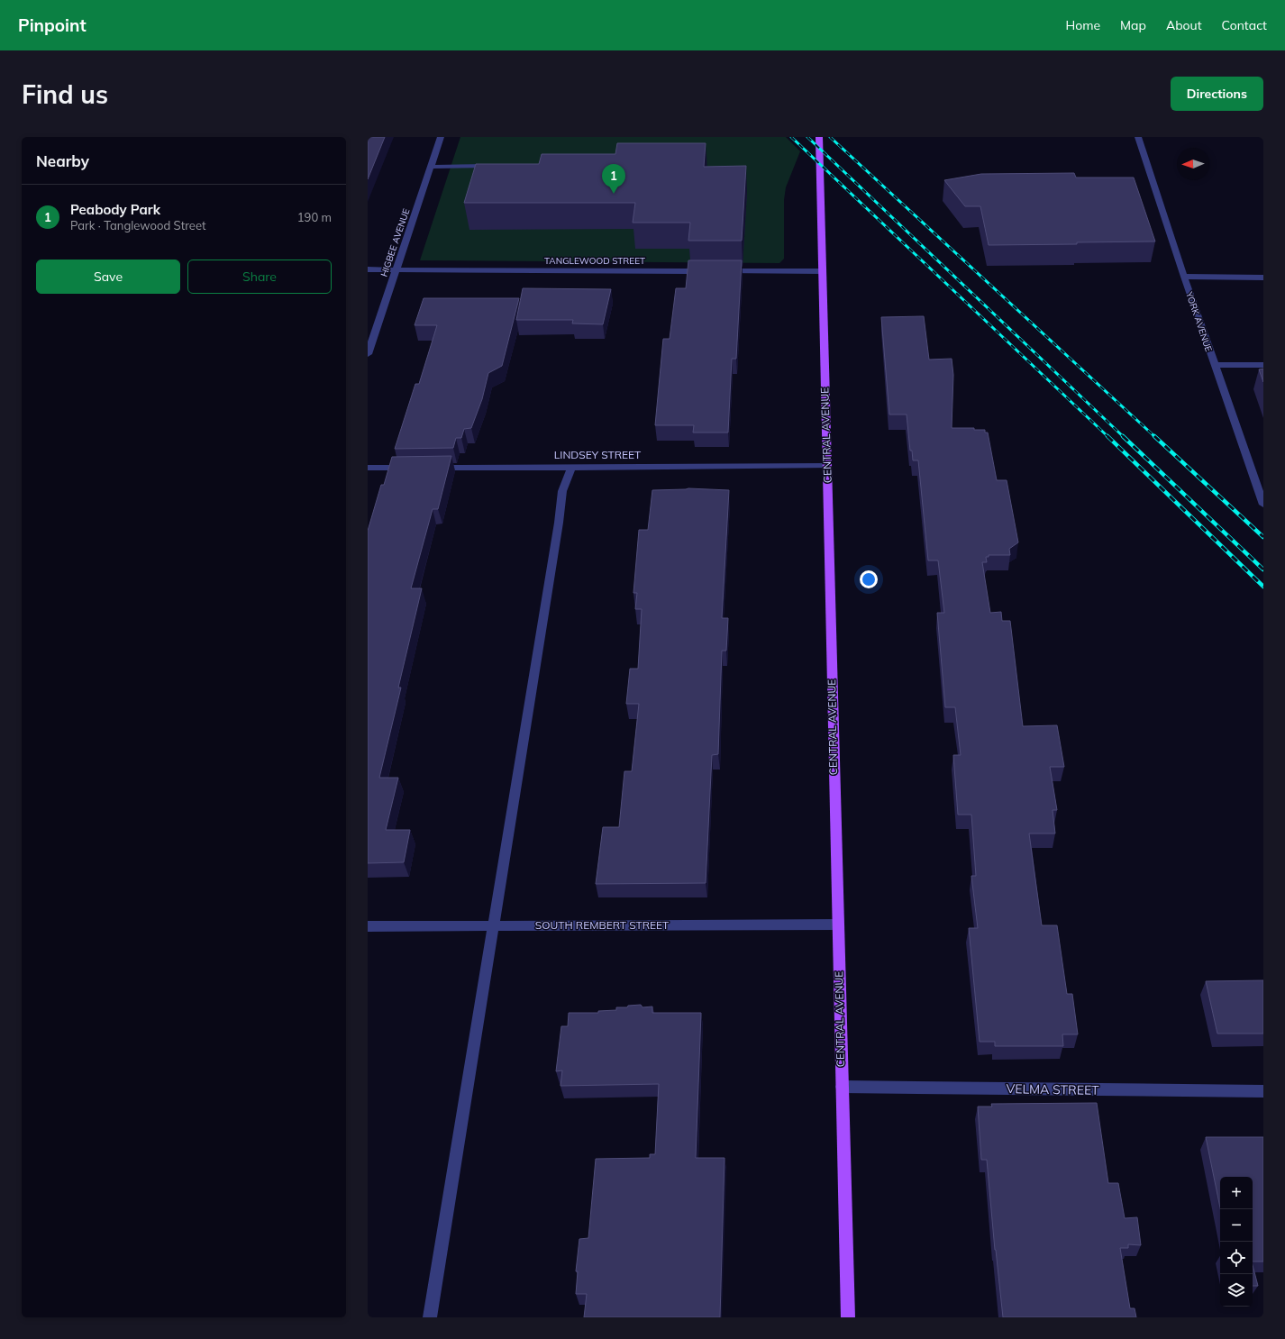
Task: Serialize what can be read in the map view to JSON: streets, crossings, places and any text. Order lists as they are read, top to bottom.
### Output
{
  "streets": {
    "main road": ["CENTRAL AVENUE"],
    "street": [
      "HIGBEE AVENUE",
      "TANGLEWOOD STREET",
      "YORK AVENUE",
      "LINDSEY STREET",
      "SOUTH REMBERT STREET",
      "VELMA STREET"
    ]
  },
  "crossings": [
    ["HIGBEE AVENUE", "TANGLEWOOD STREET"],
    ["CENTRAL AVENUE", "LINDSEY STREET"],
    ["CENTRAL AVENUE", "SOUTH REMBERT STREET"],
    ["CENTRAL AVENUE", "VELMA STREET"]
  ],
  "north": "left",
  "page": {
    "header": "Pinpoint",
    "nav": [
      "Home",
      "Map",
      "About",
      "Contact"
    ],
    "buttons": [
      "Directions",
      ["Save", "Share"]
    ],
    "title": "Find us",
    "heading": "Nearby",
    "pins": "1",
    "list": [
      {
        "mark": "1",
        "name": "Peabody Park",
        "note": "Park · Tanglewood Street",
        "value": "190 m"
      }
    ],
    "map_buttons": ["+", "−"]
  }
}
